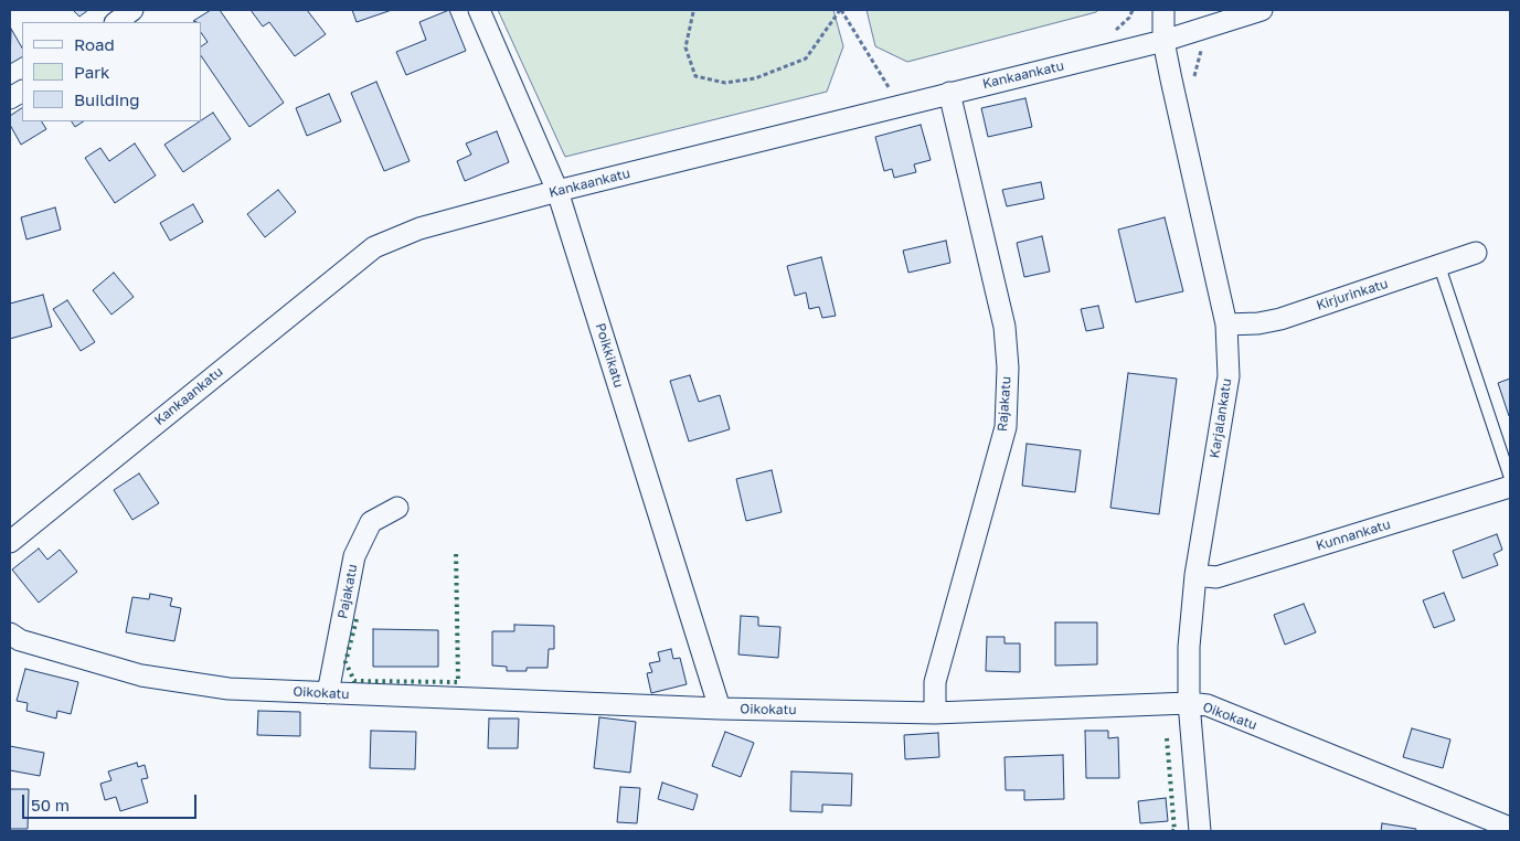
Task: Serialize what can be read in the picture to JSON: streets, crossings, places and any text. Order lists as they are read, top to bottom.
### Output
{
  "streets": {
    "street": [
      "Kankaankatu",
      "Kirjurinkatu",
      "Poikkikatu",
      "Rajakatu",
      "Karjalankatu",
      "Kunnankatu",
      "Pajakatu",
      "Oikokatu"
    ]
  },
  "crossings": [
    ["Kankaankatu", "Poikkikatu"],
    ["Kankaankatu", "Rajakatu"],
    ["Kankaankatu", "Karjalankatu"],
    ["Kirjurinkatu", "Karjalankatu"],
    ["Poikkikatu", "Oikokatu"],
    ["Rajakatu", "Oikokatu"],
    ["Karjalankatu", "Kunnankatu"],
    ["Karjalankatu", "Oikokatu"],
    ["Pajakatu", "Oikokatu"]
  ],
  "legend": ["Road", "Park", "Building"],
  "scale_bar": "50 m"
}
